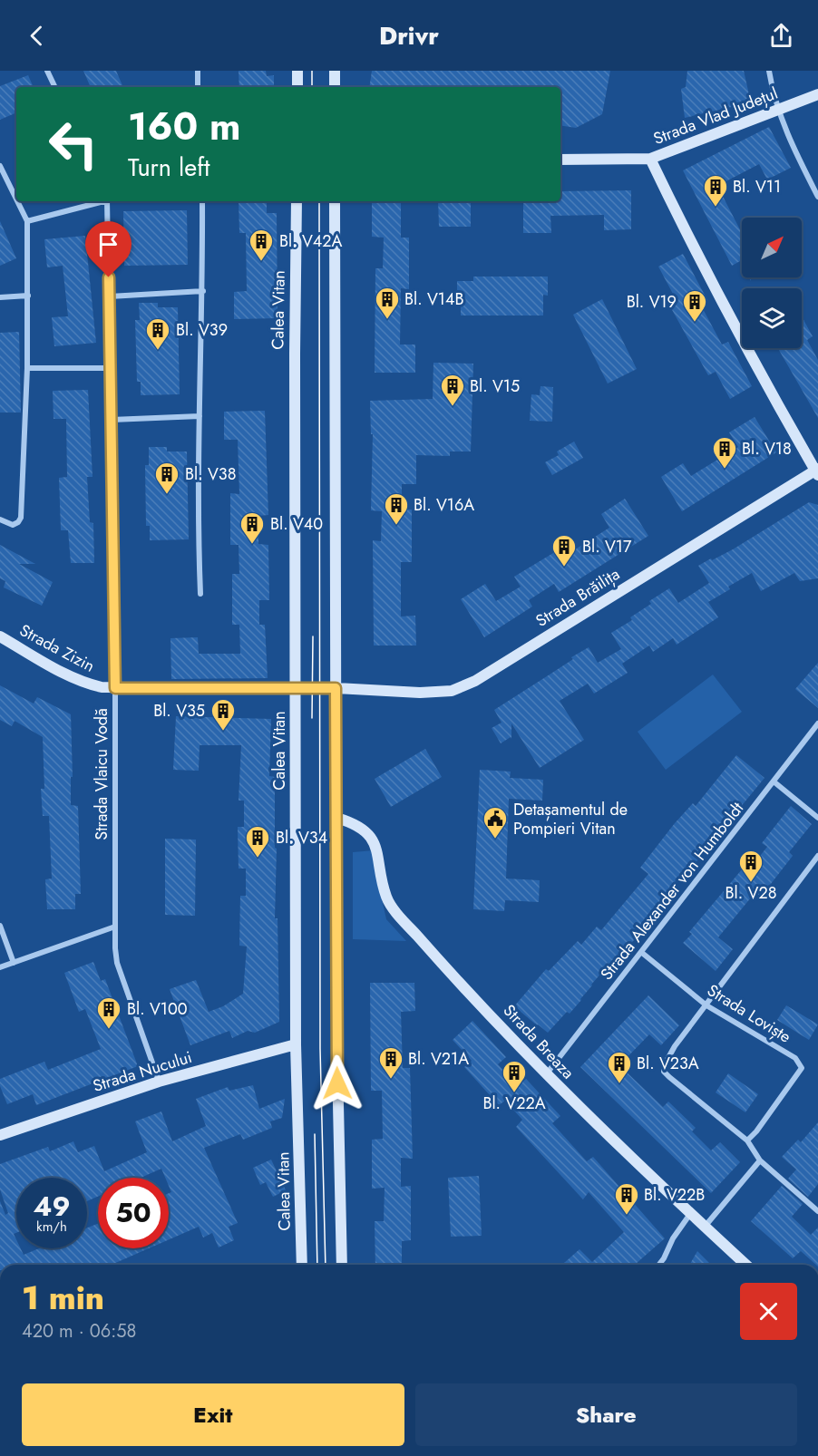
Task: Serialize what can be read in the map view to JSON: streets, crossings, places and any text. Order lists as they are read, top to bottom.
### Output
{
  "streets": {
    "street": [
      "Strada Vlad Județul",
      "Calea Vitan",
      "Strada Brăilița",
      "Strada Zizin",
      "Strada Vlaicu Vodă",
      "Strada Alexander von Humboldt",
      "Strada Loviște",
      "Strada Breaza",
      "Strada Nucului"
    ]
  },
  "crossings": [
    ["Calea Vitan", "Strada Brăilița"],
    ["Calea Vitan", "Strada Zizin"],
    ["Calea Vitan", "Strada Nucului"],
    ["Strada Brăilița", "Strada Zizin"],
    ["Strada Zizin", "Strada Vlaicu Vodă"],
    ["Strada Vlaicu Vodă", "Strada Nucului"],
    ["Strada Alexander von Humboldt", "Strada Loviște"],
    ["Strada Alexander von Humboldt", "Strada Breaza"]
  ],
  "places": {
    "building": [
      "Bl. V11",
      "Bl. V42A",
      "Bl. V14B",
      "Bl. V19",
      "Bl. V39",
      "Bl. V15",
      "Bl. V18",
      "Bl. V38",
      "Bl. V16A",
      "Bl. V40",
      "Bl. V17",
      "Bl. V35",
      "Bl. V34",
      "Bl. V28",
      "Bl. V100",
      "Bl. V21A",
      "Bl. V23A",
      "Bl. V22A",
      "Bl. V22B"
    ],
    "public building": ["Detașamentul de Pompieri Vitan"]
  },
  "north": "top right",
  "page": {
    "header": "Drivr",
    "turn": ["160 m", "Turn left"],
    "speed": "49 km/h",
    "limit": "50",
    "heading": ["1 min", "420 m · 06:58"],
    "buttons": ["Exit", "Share"]
  }
}
